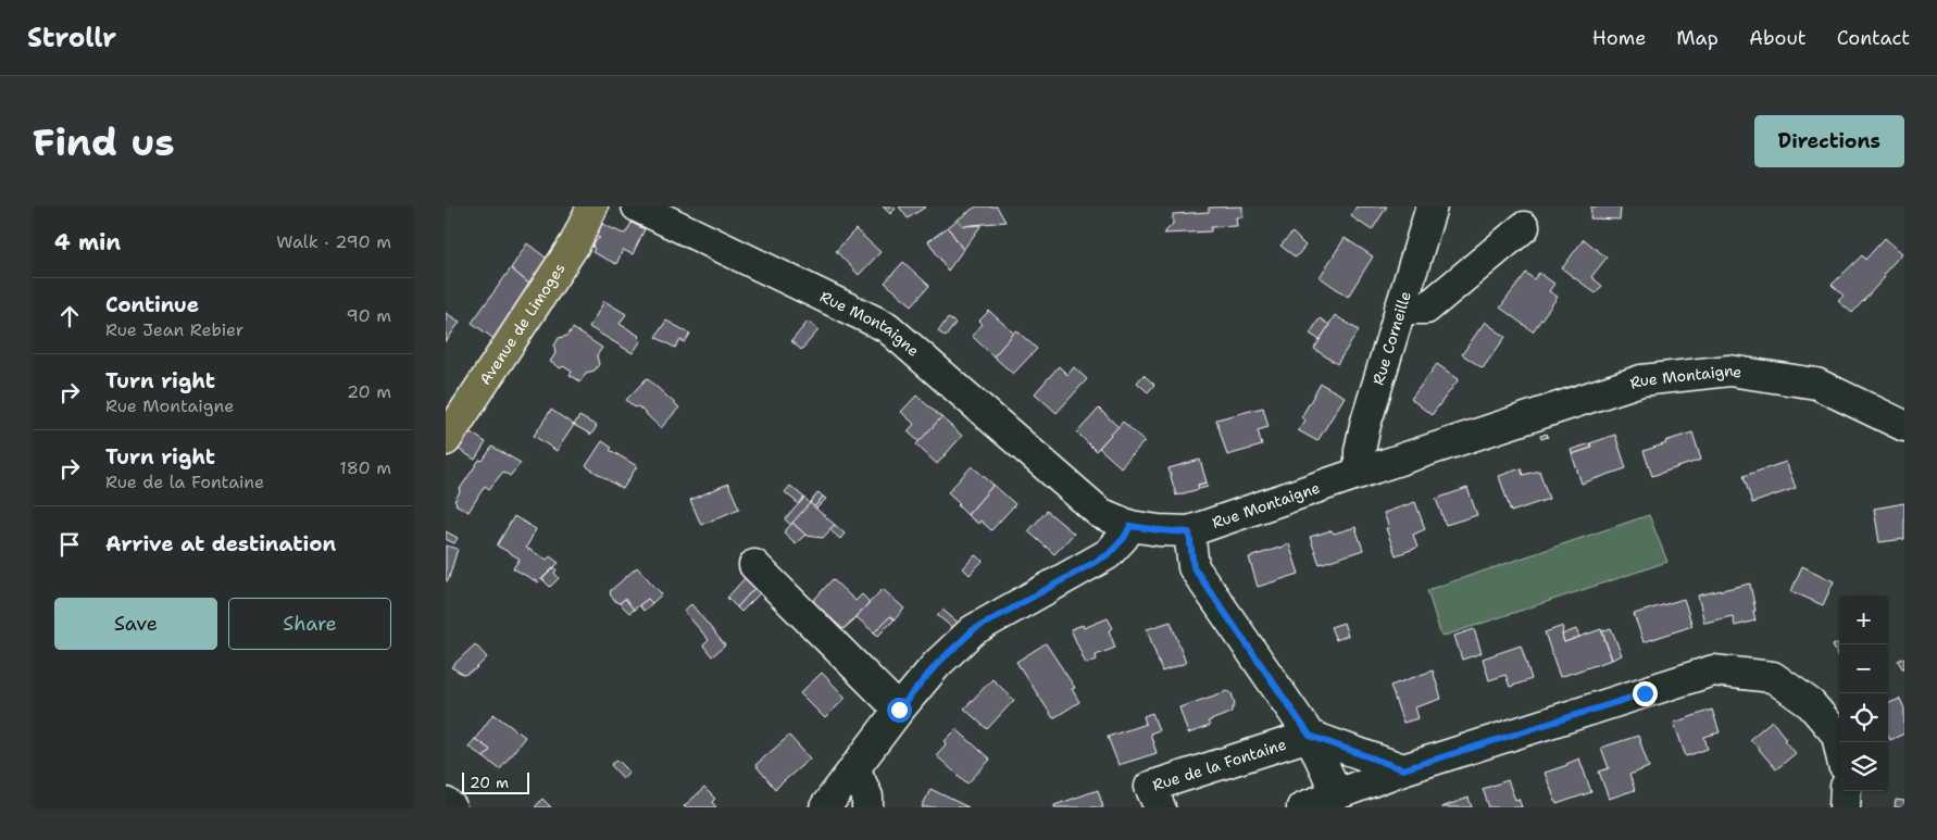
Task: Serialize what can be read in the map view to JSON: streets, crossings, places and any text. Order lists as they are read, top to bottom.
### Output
{
  "streets": {
    "main road": ["Avenue de Limoges"],
    "street": ["Rue Montaigne", "Rue Corneille", "Rue de la Fontaine"]
  },
  "crossings": [
    ["Rue Montaigne", "Rue Corneille"],
    ["Rue Montaigne", "Rue de la Fontaine"]
  ],
  "scale_bar": "20 m",
  "page": {
    "header": "Strollr",
    "nav": [
      "Home",
      "Map",
      "About",
      "Contact"
    ],
    "buttons": [
      "Directions",
      ["Save", "Share"]
    ],
    "title": "Find us",
    "heading": ["4 min", "Walk · 290 m"],
    "list": [
      ["Continue", "Rue Jean Rebier", "90 m"],
      ["Turn right", "Rue Montaigne", "20 m"],
      ["Turn right", "Rue de la Fontaine", "180 m"],
      "Arrive at destination"
    ],
    "map_buttons": ["+", "−"],
    "scale": "20 m"
  }
}
